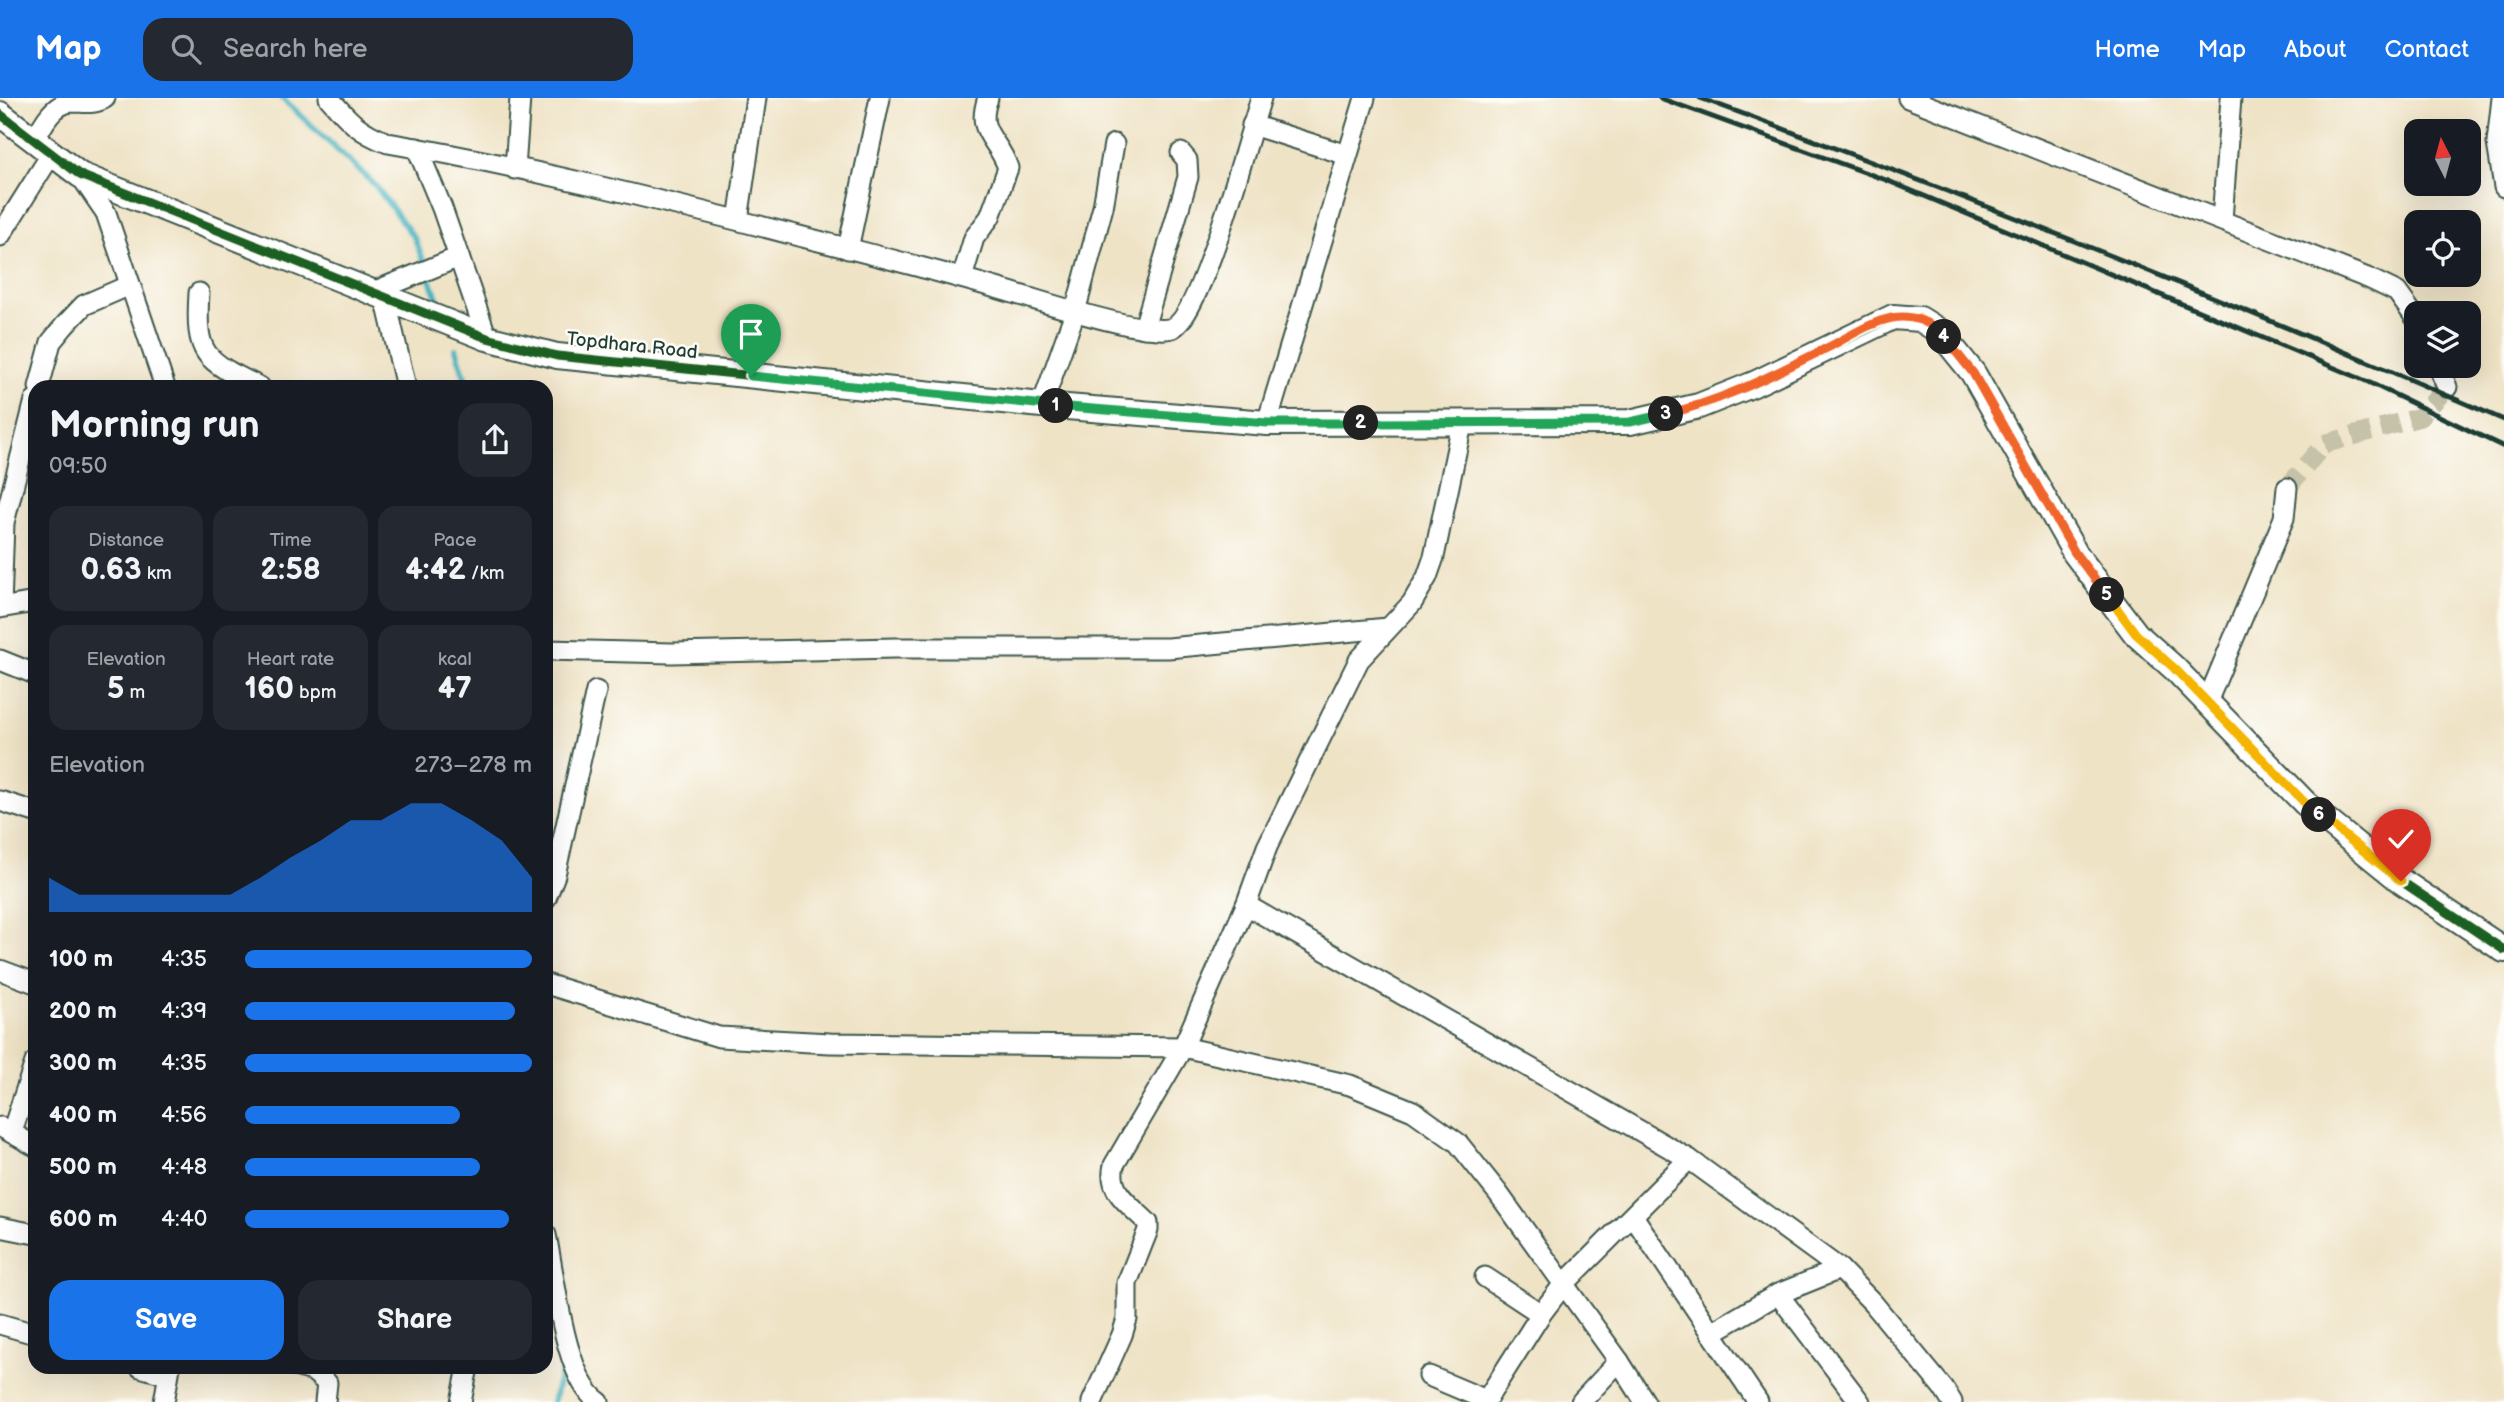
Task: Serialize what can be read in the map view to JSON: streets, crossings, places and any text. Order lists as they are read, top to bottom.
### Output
{
  "streets": {
    "street": ["Topdhara Road"]
  },
  "north": "top",
  "page": {
    "header": "Map",
    "search": "Search here",
    "nav": [
      "Home",
      "Map",
      "About",
      "Contact"
    ],
    "pins": [
      "4",
      "1",
      "3",
      "2",
      "5",
      "6"
    ],
    "heading": ["Morning run", "09:50"],
    "stats": [
      ["Distance", "0.63 km"],
      ["Time", "2:58"],
      ["Pace", "4:42 /km"],
      ["Elevation", "5 m"],
      ["Heart rate", "160 bpm"],
      ["kcal", "47"]
    ],
    "chart": ["Elevation", "273–278 m"],
    "list": [
      {
        "name": "100 m",
        "note": "4:35"
      },
      {
        "name": "200 m",
        "note": "4:39"
      },
      {
        "name": "300 m",
        "note": "4:35"
      },
      {
        "name": "400 m",
        "note": "4:56"
      },
      {
        "name": "500 m",
        "note": "4:48"
      },
      {
        "name": "600 m",
        "note": "4:40"
      }
    ],
    "buttons": ["Save", "Share"]
  }
}
